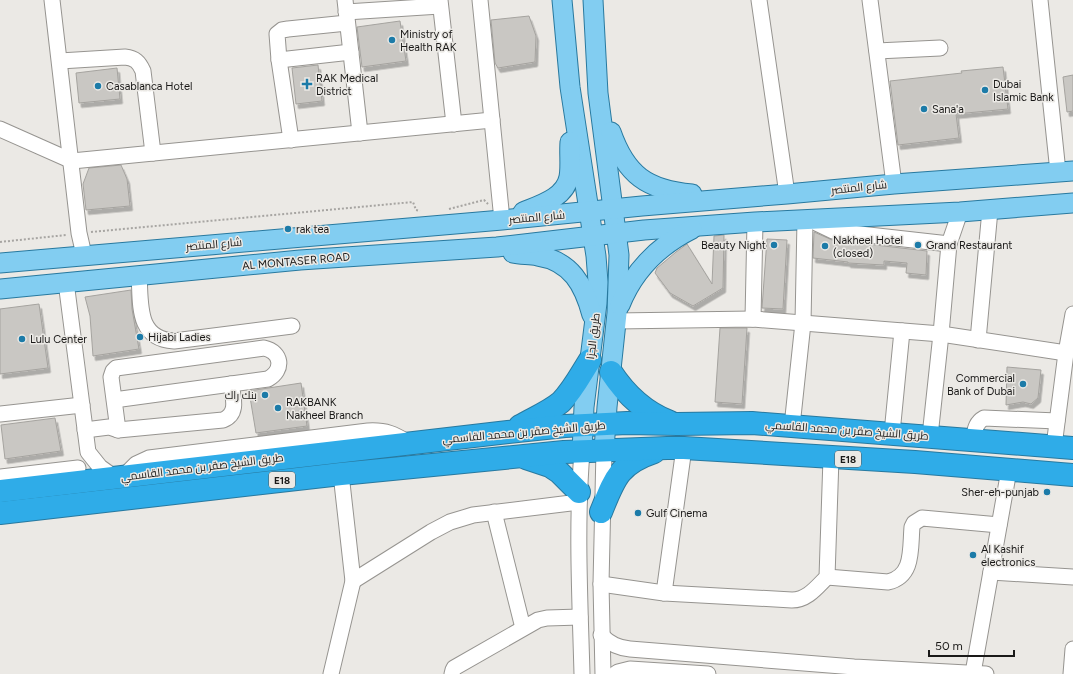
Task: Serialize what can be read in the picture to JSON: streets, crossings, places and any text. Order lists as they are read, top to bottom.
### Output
{
  "streets": {
    "highway": ["طريق الشيخ صقر بن محمد القاسمي", "E18"],
    "main road": ["شارع المنتصر", "AL MONTASER ROAD", "طريق الجزا"]
  },
  "crossings": [
    ["شارع المنتصر", "طريق الجزا"],
    ["AL MONTASER ROAD", "طريق الجزا"],
    ["طريق الجزا", "طريق الشيخ صقر بن محمد القاسمي"]
  ],
  "places": {
    "other": [
      "Ministry of Health RAK",
      "Casablanca Hotel",
      "Dubai Islamic Bank",
      "Sana'a",
      "rak tea",
      "Beauty Night",
      "Grand Restaurant",
      "Nakheel Hotel (closed)",
      "Hijabi Ladies",
      "Lulu Center",
      "Commercial Bank of Dubai",
      "بنك راك",
      "RAKBANK Nakheel Branch",
      "Sher-eh-punjab",
      "Gulf Cinema",
      "Al Kashif electronics"
    ],
    "health": ["RAK Medical District"]
  },
  "scale_bar": "50 m"
}
